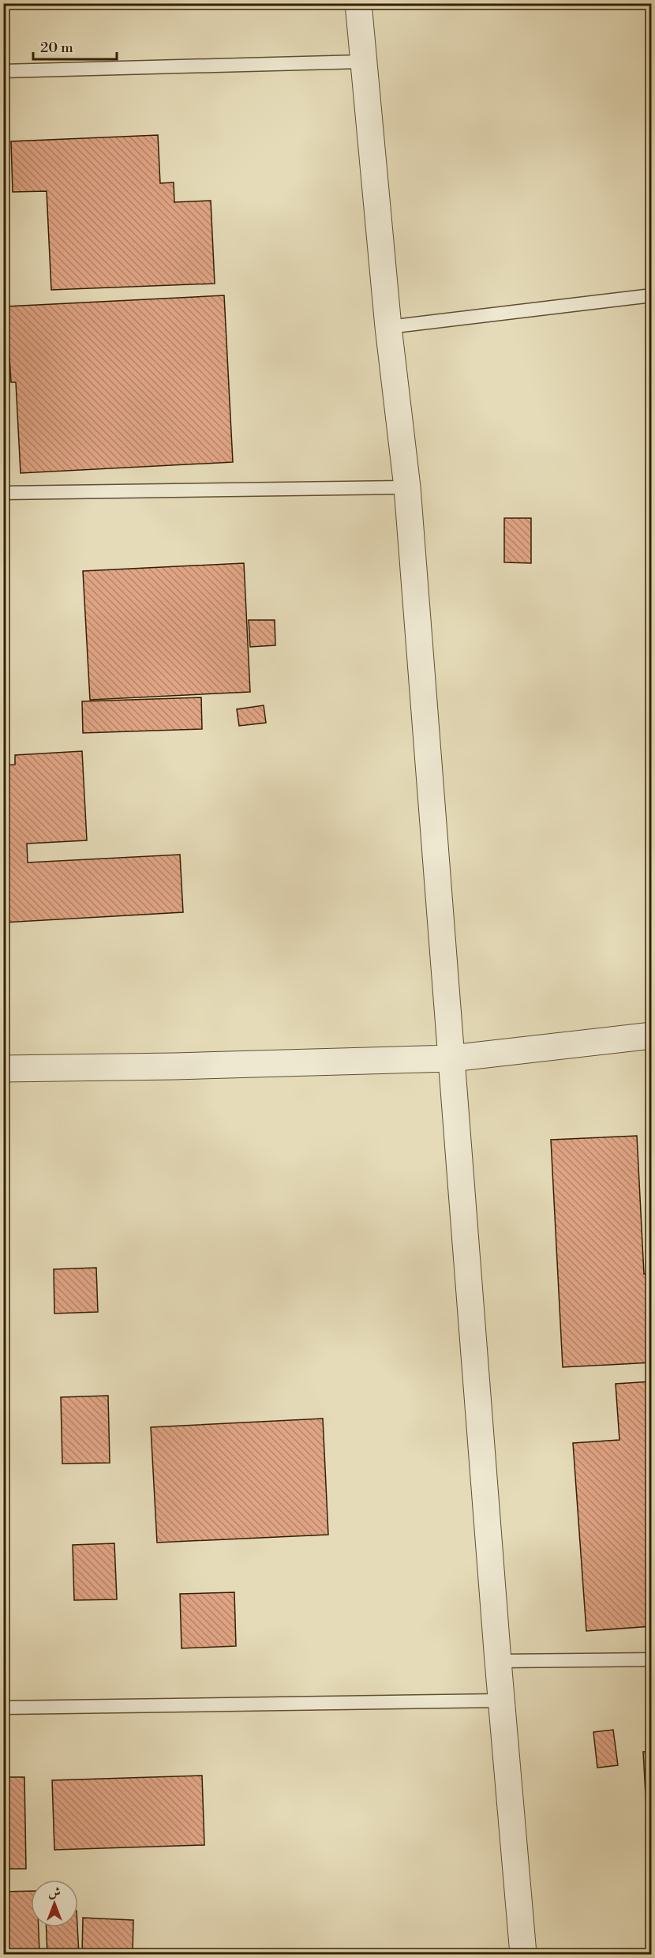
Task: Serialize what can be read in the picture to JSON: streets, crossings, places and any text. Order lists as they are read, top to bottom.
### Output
{
  "scale_bar": "20 m",
  "north": "top"
}
